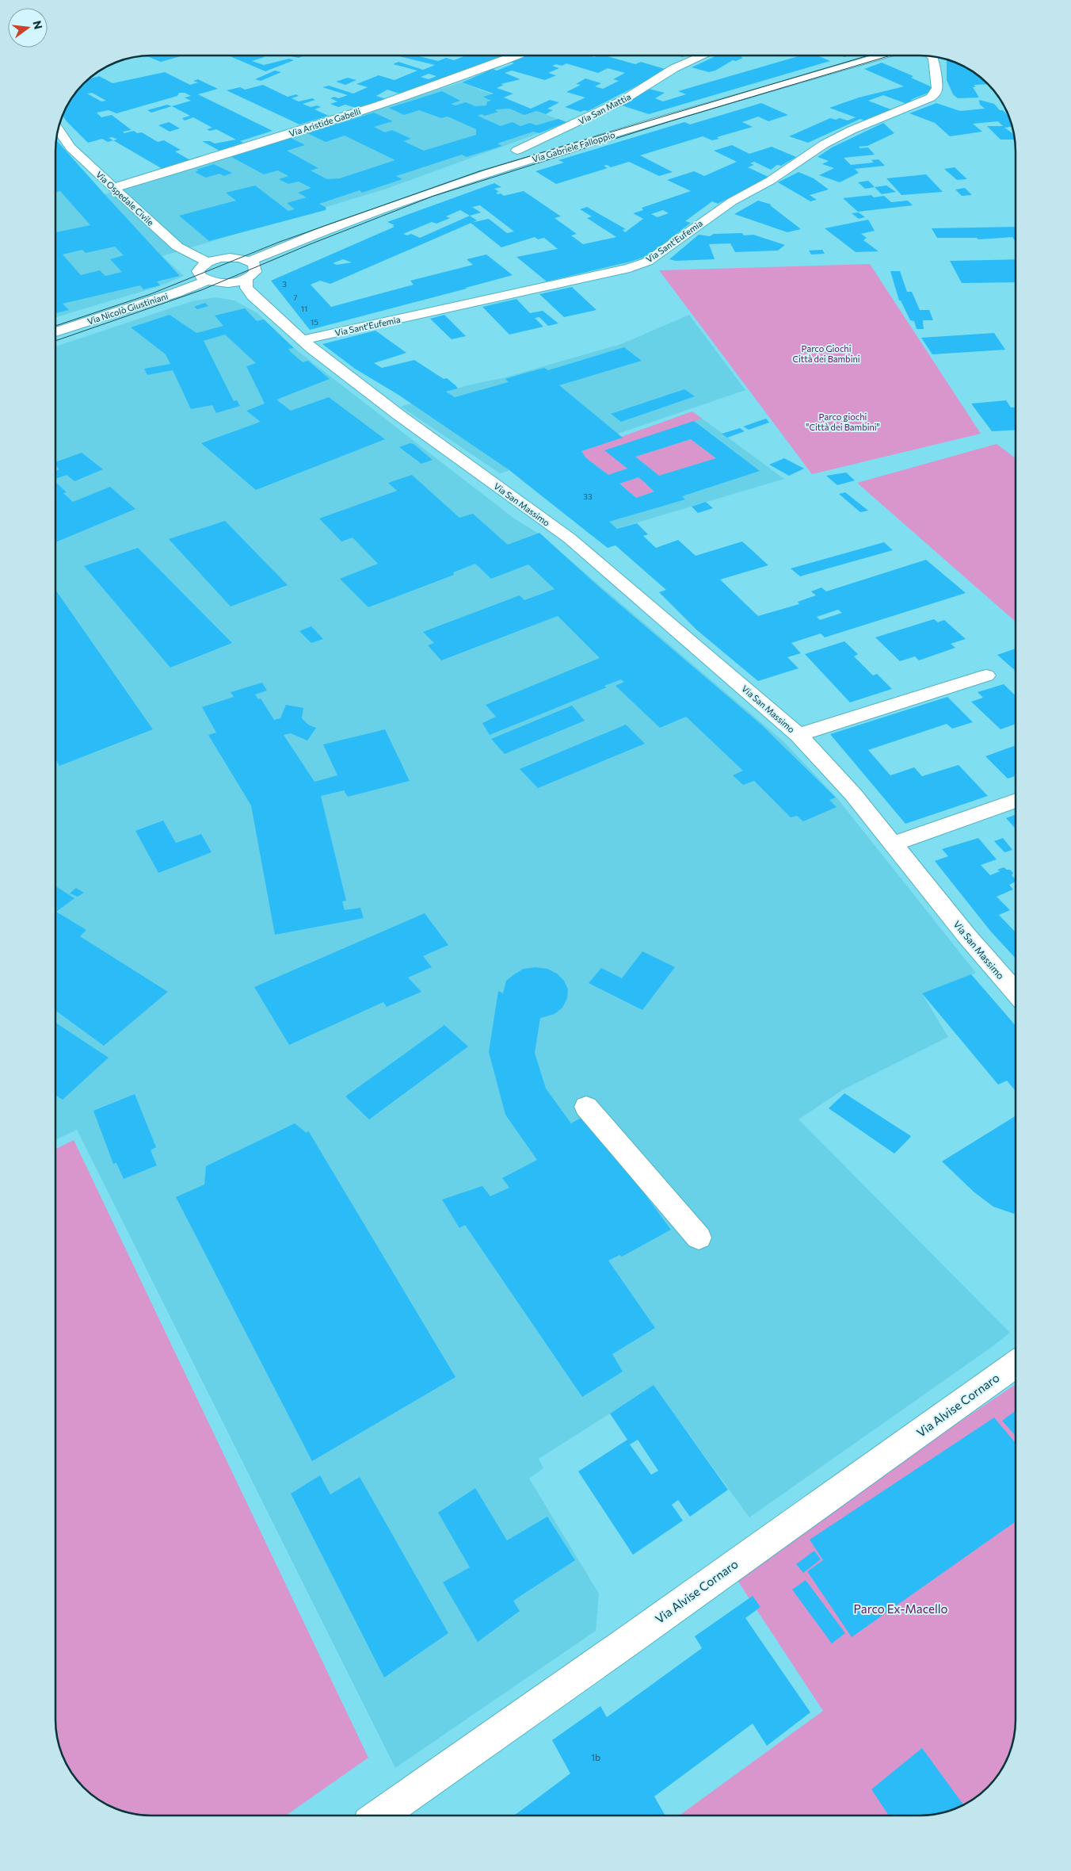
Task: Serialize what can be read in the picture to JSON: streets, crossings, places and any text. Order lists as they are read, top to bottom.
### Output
{
  "streets": {
    "street": [
      "Via San Mattia",
      "Via Aristide Gabelli",
      "Via Gabriele Falloppio",
      "Via Ospedale Civile",
      "Via Sant'Eufemia",
      "Via Nicolò Giustiniani",
      "Via San Massimo",
      "Via Alvise Cornaro"
    ]
  },
  "crossings": [
    ["Via San Mattia", "Via Gabriele Falloppio"],
    ["Via Aristide Gabelli", "Via Ospedale Civile"],
    ["Via Sant'Eufemia", "Via San Massimo"]
  ],
  "parks": ["Parco Giochi Città dei Bambini", "Parco giochi \"Città dei Bambini\"", "Parco Ex-Macello"],
  "house_numbers": [
    "3",
    "7",
    "11",
    "15",
    "33",
    "1b"
  ],
  "north": "right"
}
